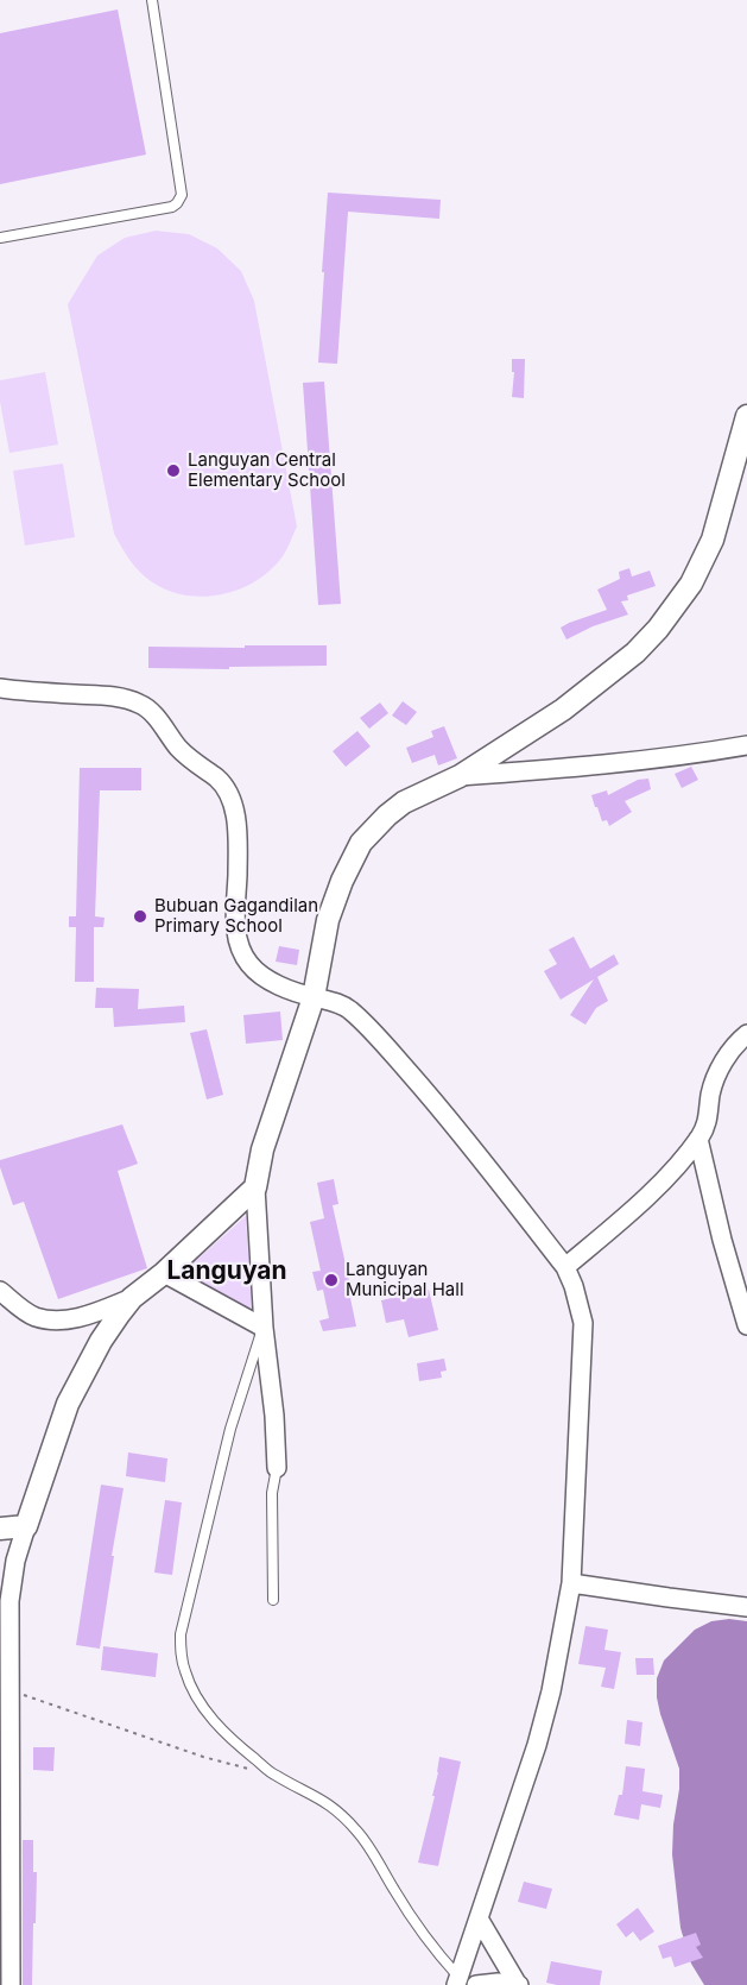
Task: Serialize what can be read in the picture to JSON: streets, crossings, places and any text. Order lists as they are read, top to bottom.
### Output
{
  "districts": ["Languyan"],
  "places": ["Languyan Central Elementary School", "Bubuan Gagandilan Primary School", "Languyan Municipal Hall"]
}
